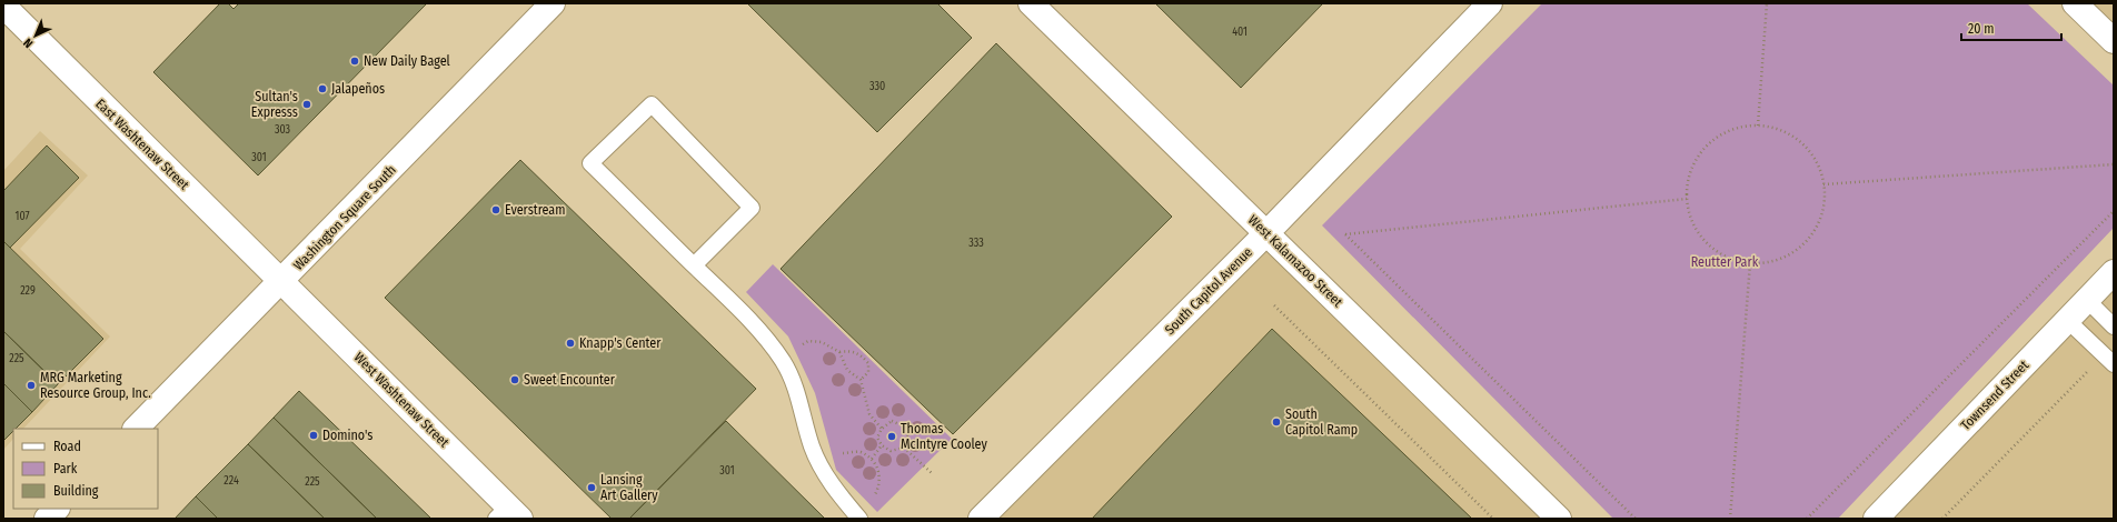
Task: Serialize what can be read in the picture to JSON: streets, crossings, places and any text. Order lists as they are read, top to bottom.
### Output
{
  "streets": {
    "street": [
      "East Washtenaw Street",
      "Washington Square South",
      "West Kalamazoo Street",
      "South Capitol Avenue",
      "Townsend Street",
      "West Washtenaw Street"
    ]
  },
  "crossings": [
    ["East Washtenaw Street", "Washington Square South"],
    ["East Washtenaw Street", "West Washtenaw Street"],
    ["Washington Square South", "West Washtenaw Street"],
    ["West Kalamazoo Street", "South Capitol Avenue"]
  ],
  "parks": ["Reutter Park"],
  "places": [
    "New Daily Bagel",
    "Jalapeños",
    "Sultan's Expresss",
    "Everstream",
    "Knapp's Center",
    "Sweet Encounter",
    "MRG Marketing Resource Group, Inc.",
    "South Capitol Ramp",
    "Domino's",
    "Thomas McIntyre Cooley",
    "Lansing Art Gallery"
  ],
  "house_numbers": [
    "401",
    "330",
    "303",
    "301",
    "107",
    "333",
    "229",
    "225",
    "301",
    "224",
    "225"
  ],
  "legend": ["Road", "Park", "Building"],
  "scale_bar": "20 m",
  "north": "bottom left"
}
